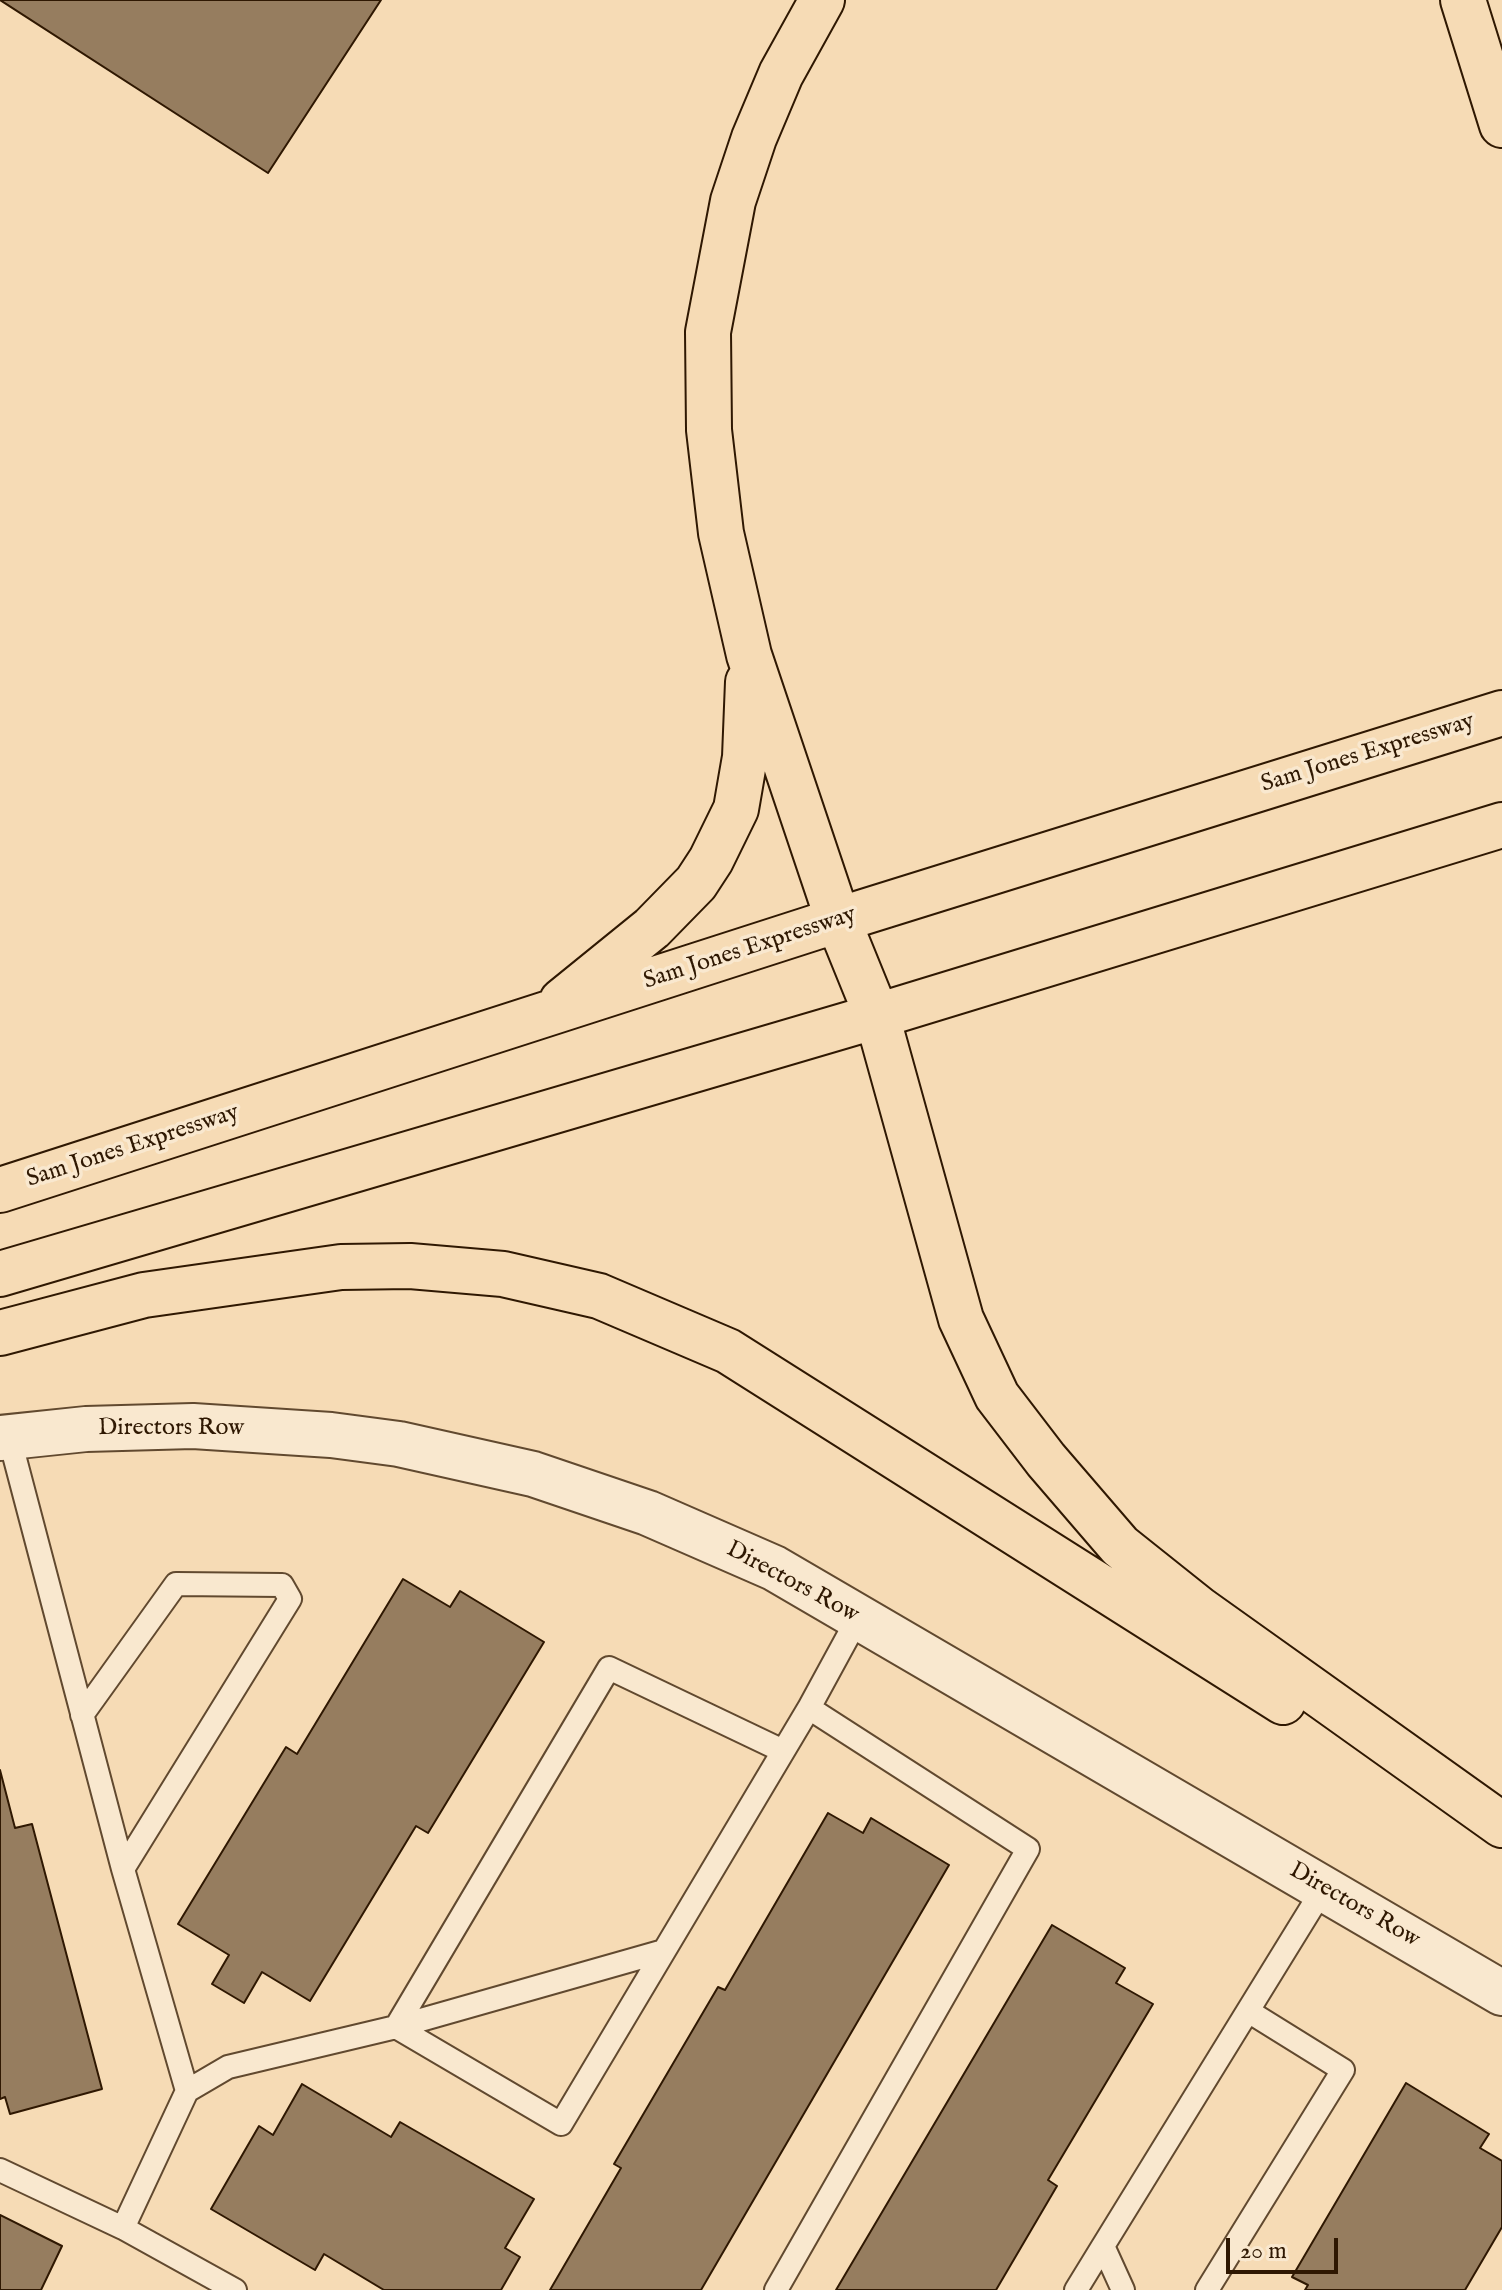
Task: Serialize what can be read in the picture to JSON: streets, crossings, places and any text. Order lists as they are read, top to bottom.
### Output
{
  "streets": {
    "main road": ["Sam Jones Expressway"],
    "street": ["Directors Row"]
  },
  "scale_bar": "20 m"
}
